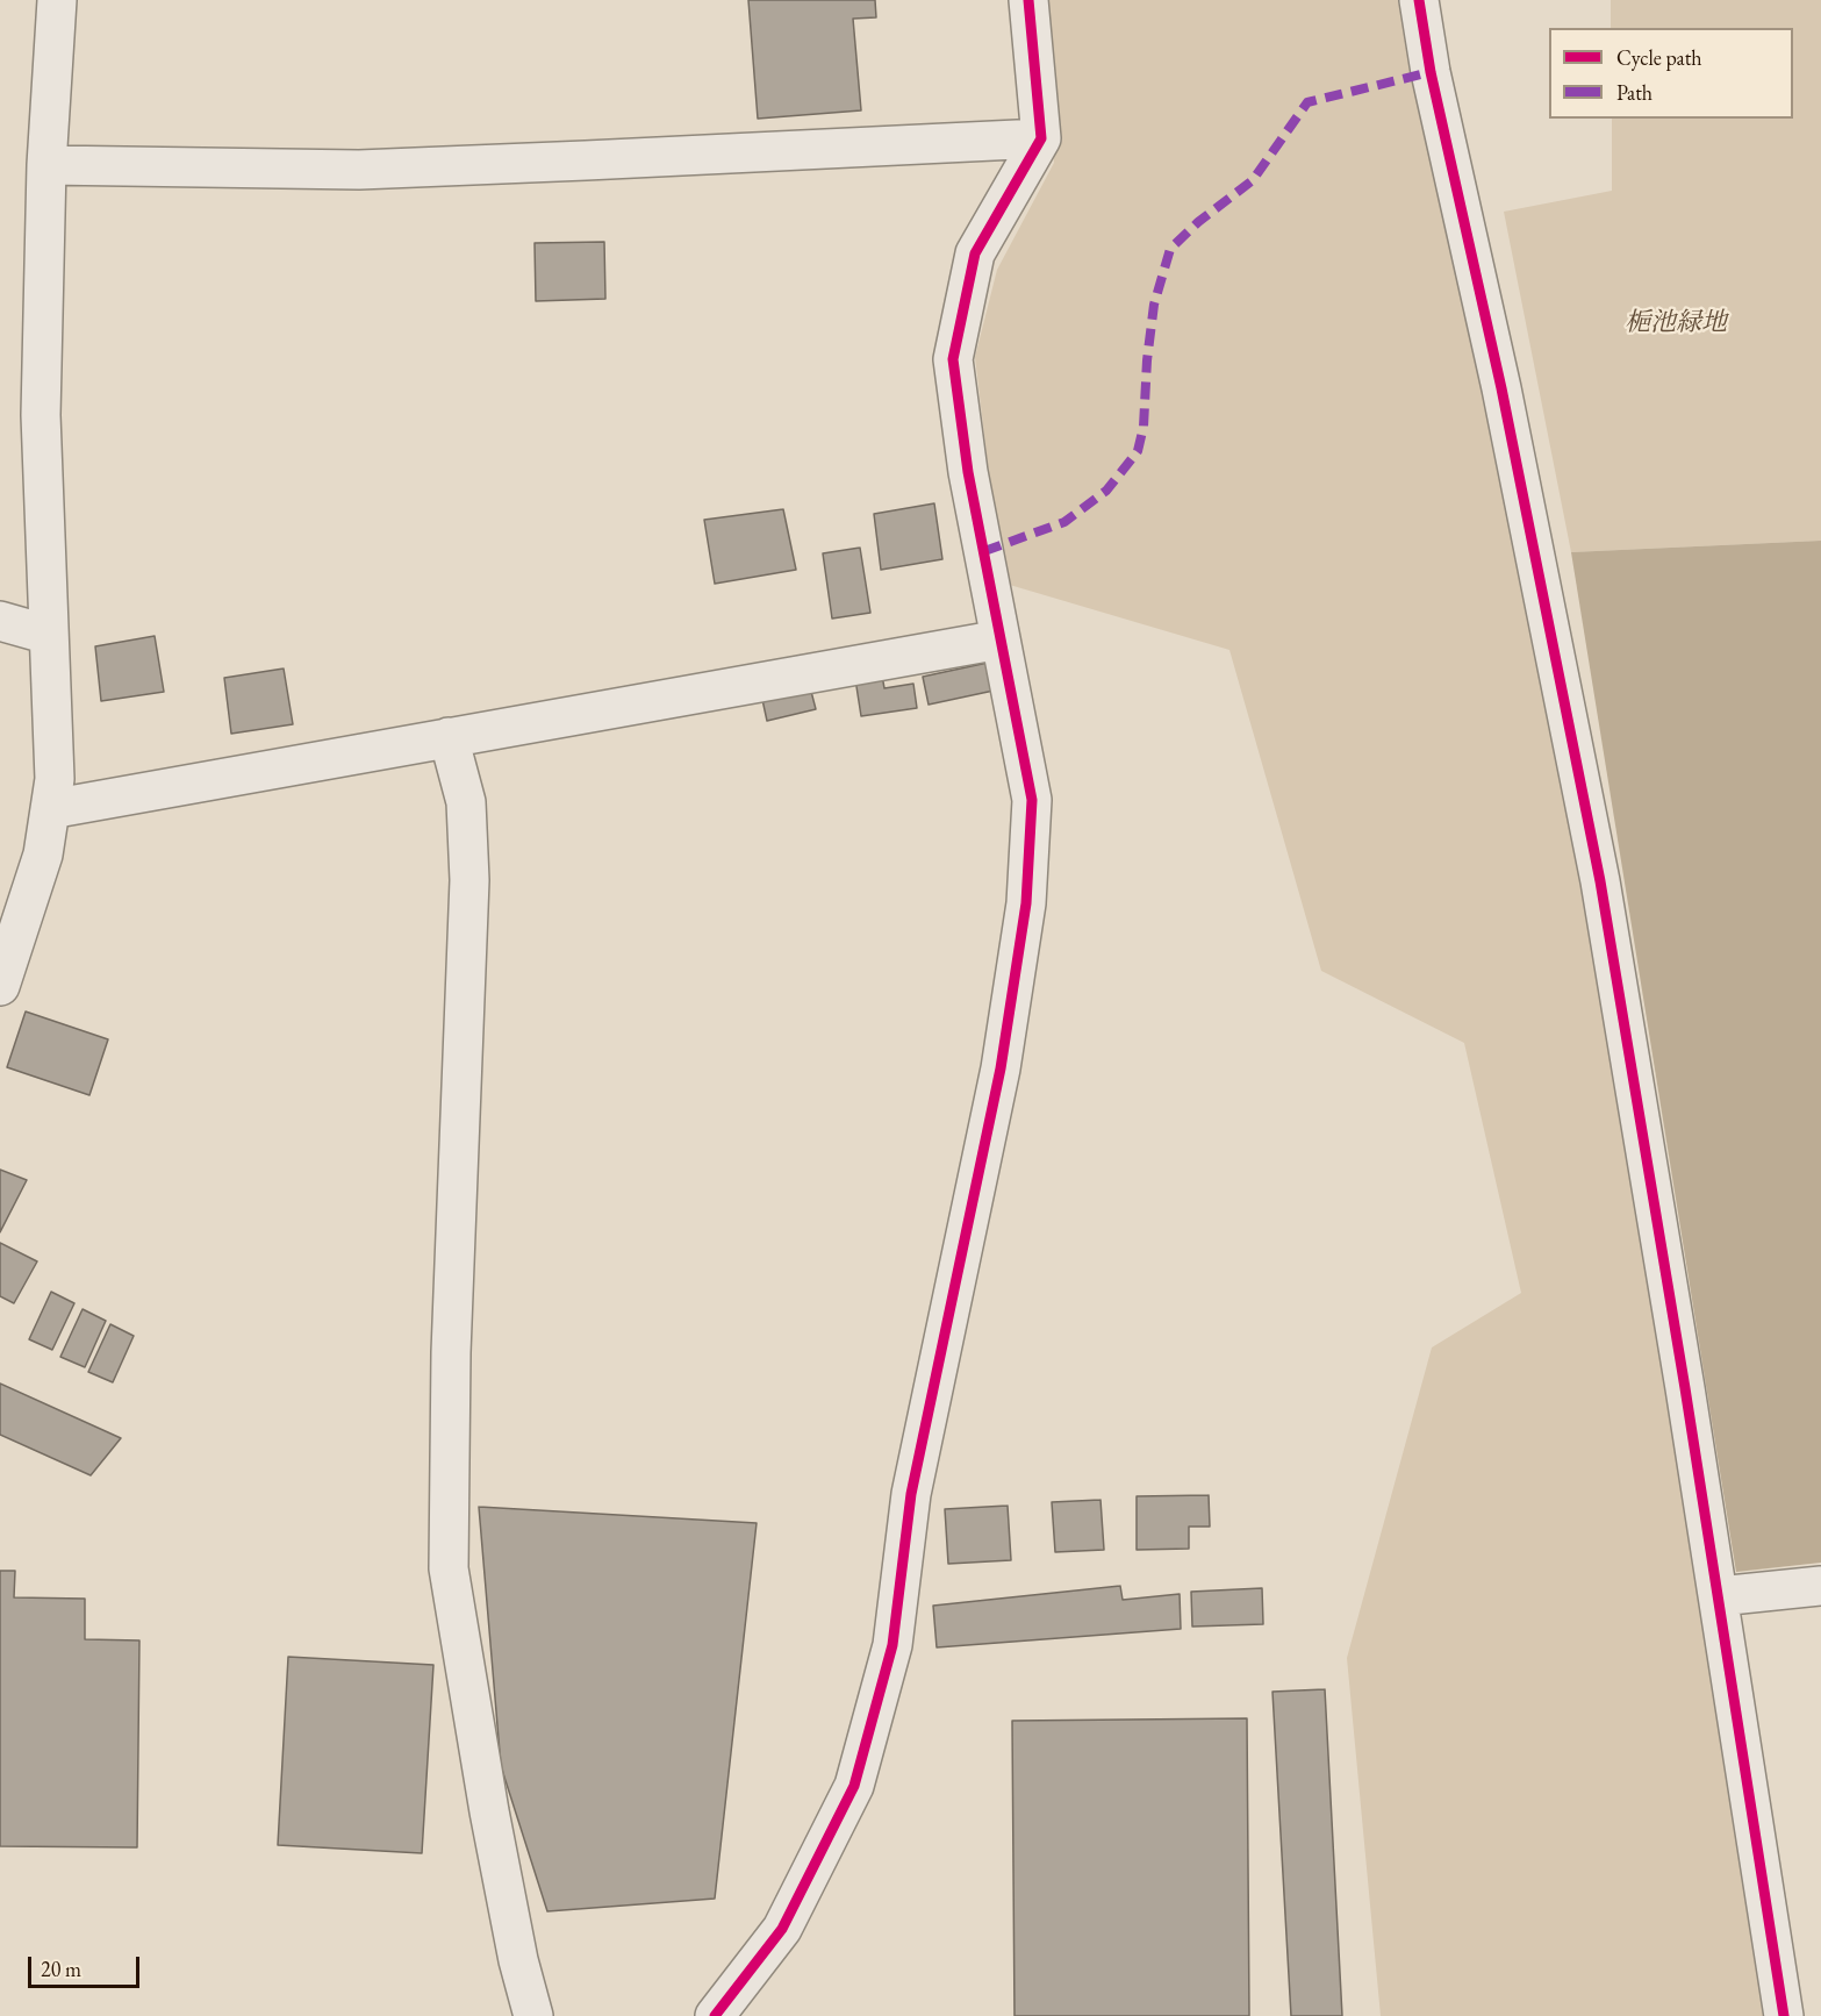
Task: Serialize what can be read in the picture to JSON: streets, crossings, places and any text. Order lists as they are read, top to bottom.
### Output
{
  "parks": ["梔池緑地"],
  "legend": ["Cycle path", "Path"],
  "scale_bar": "20 m"
}
